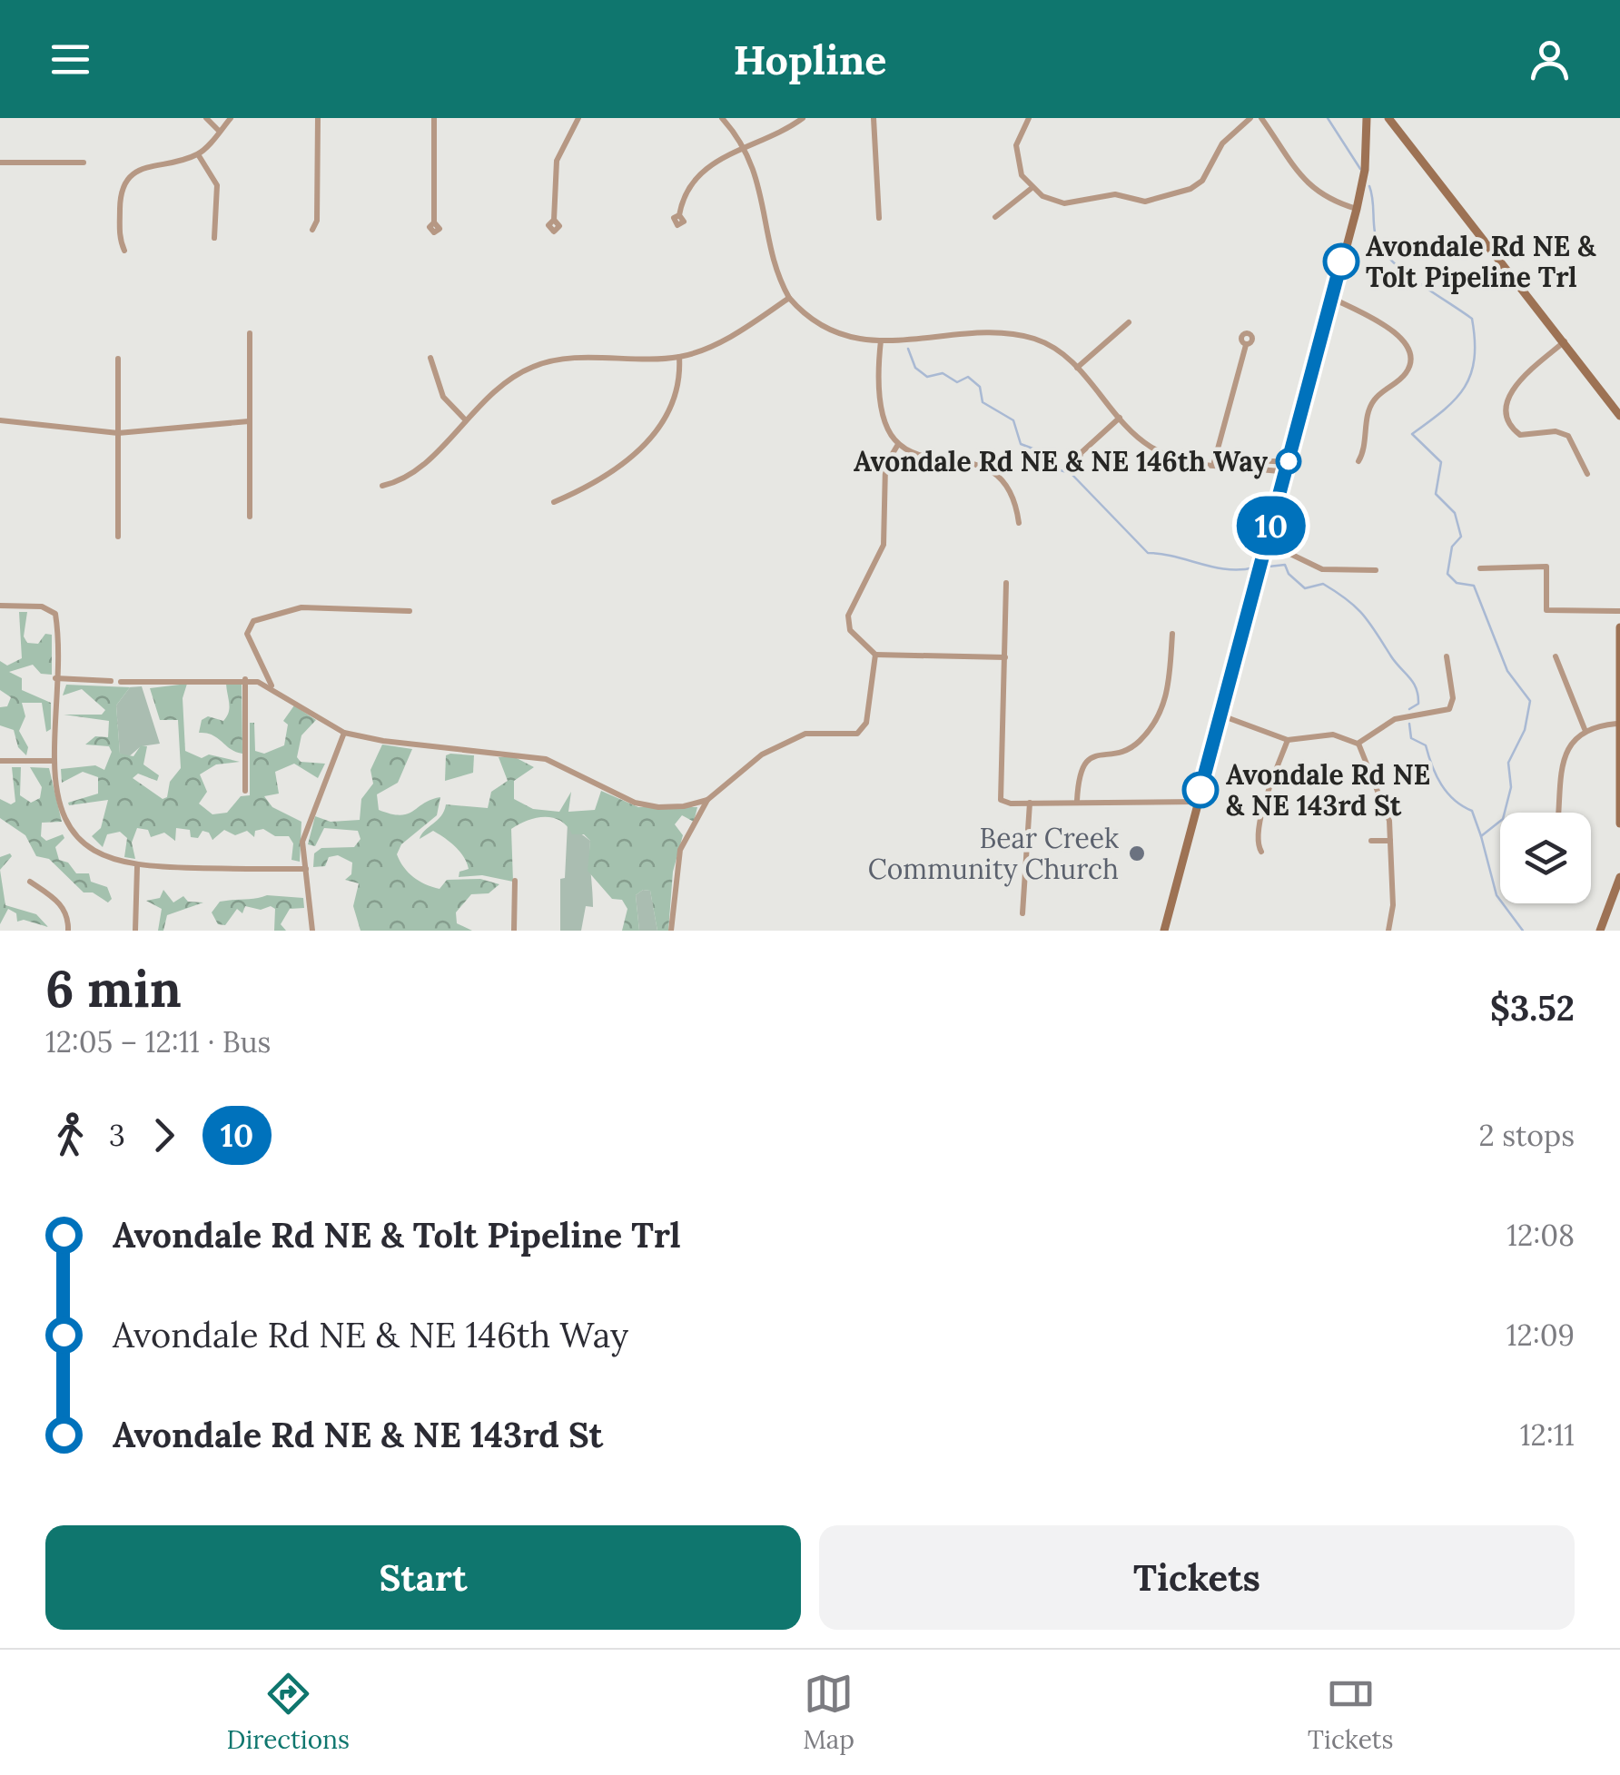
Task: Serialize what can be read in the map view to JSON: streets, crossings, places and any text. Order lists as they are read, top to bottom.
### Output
{
  "places": [
    "Avondale Rd NE & Tolt Pipeline Trl",
    "Avondale Rd NE & NE 146th Way",
    "Avondale Rd NE & NE 143rd St",
    "Bear Creek Community Church"
  ],
  "lines": ["bus line 10"],
  "page": {
    "header": "Hopline",
    "on_map": "10",
    "heading": ["6 min", "12:05 – 12:11 · Bus", "$3.52"],
    "legs": ["3", "10", "2 stops"],
    "list": [
      {
        "name": "Avondale Rd NE & Tolt Pipeline Trl",
        "value": "12:08"
      },
      {
        "name": "Avondale Rd NE & NE 146th Way",
        "value": "12:09"
      },
      {
        "name": "Avondale Rd NE & NE 143rd St",
        "value": "12:11"
      }
    ],
    "buttons": ["Start", "Tickets"],
    "tabs": ["Directions", "Map", "Tickets"]
  }
}
